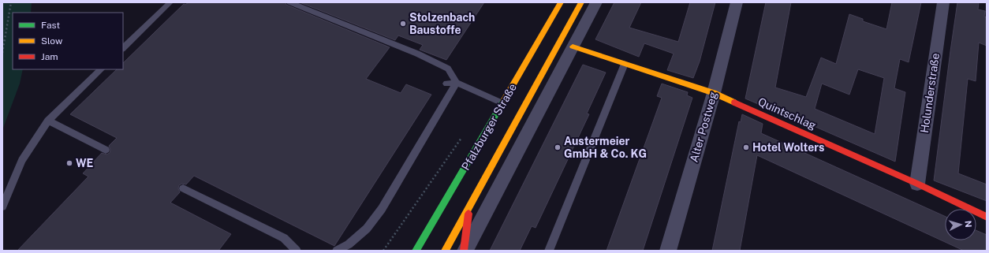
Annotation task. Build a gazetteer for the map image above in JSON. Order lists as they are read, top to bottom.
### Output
{
  "streets": {
    "main road": ["Quintschlag", "Pfalzburger Straße"],
    "street": ["Holunderstraße", "Alter Postweg"]
  },
  "crossings": [
    ["Holunderstraße", "Quintschlag"],
    ["Quintschlag", "Pfalzburger Straße"],
    ["Quintschlag", "Alter Postweg"]
  ],
  "places": [
    "Stolzenbach Baustoffe",
    "Austermeier GmbH & Co. KG",
    "Hotel Wolters",
    "WE"
  ],
  "legend": ["Fast", "Slow", "Jam"],
  "north": "right"
}
